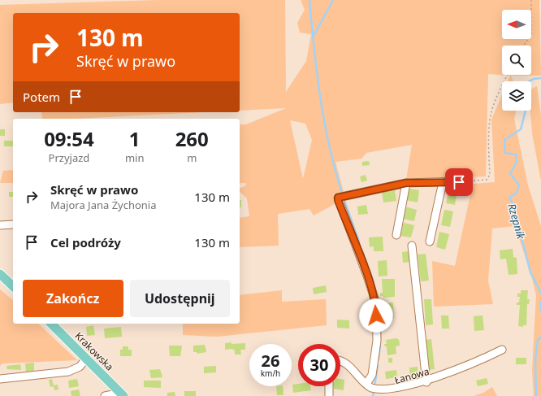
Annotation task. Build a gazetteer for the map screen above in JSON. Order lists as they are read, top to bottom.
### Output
{
  "streets": {
    "main road": ["Krakowska"],
    "street": ["Łanowa"]
  },
  "water": ["Rzepnik"],
  "north": "left",
  "page": {
    "turn": ["130 m", "Skręć w prawo"],
    "then": "Potem",
    "eta": [
      "09:54",
      "Przyjazd",
      "1",
      "min",
      "260",
      "m"
    ],
    "list": [
      {
        "name": "Skręć w prawo",
        "note": "Majora Jana Żychonia",
        "value": "130 m"
      },
      {
        "name": "Cel podróży",
        "value": "130 m"
      }
    ],
    "buttons": ["Zakończ", "Udostępnij"],
    "speed": "26 km/h",
    "limit": "30"
  }
}
